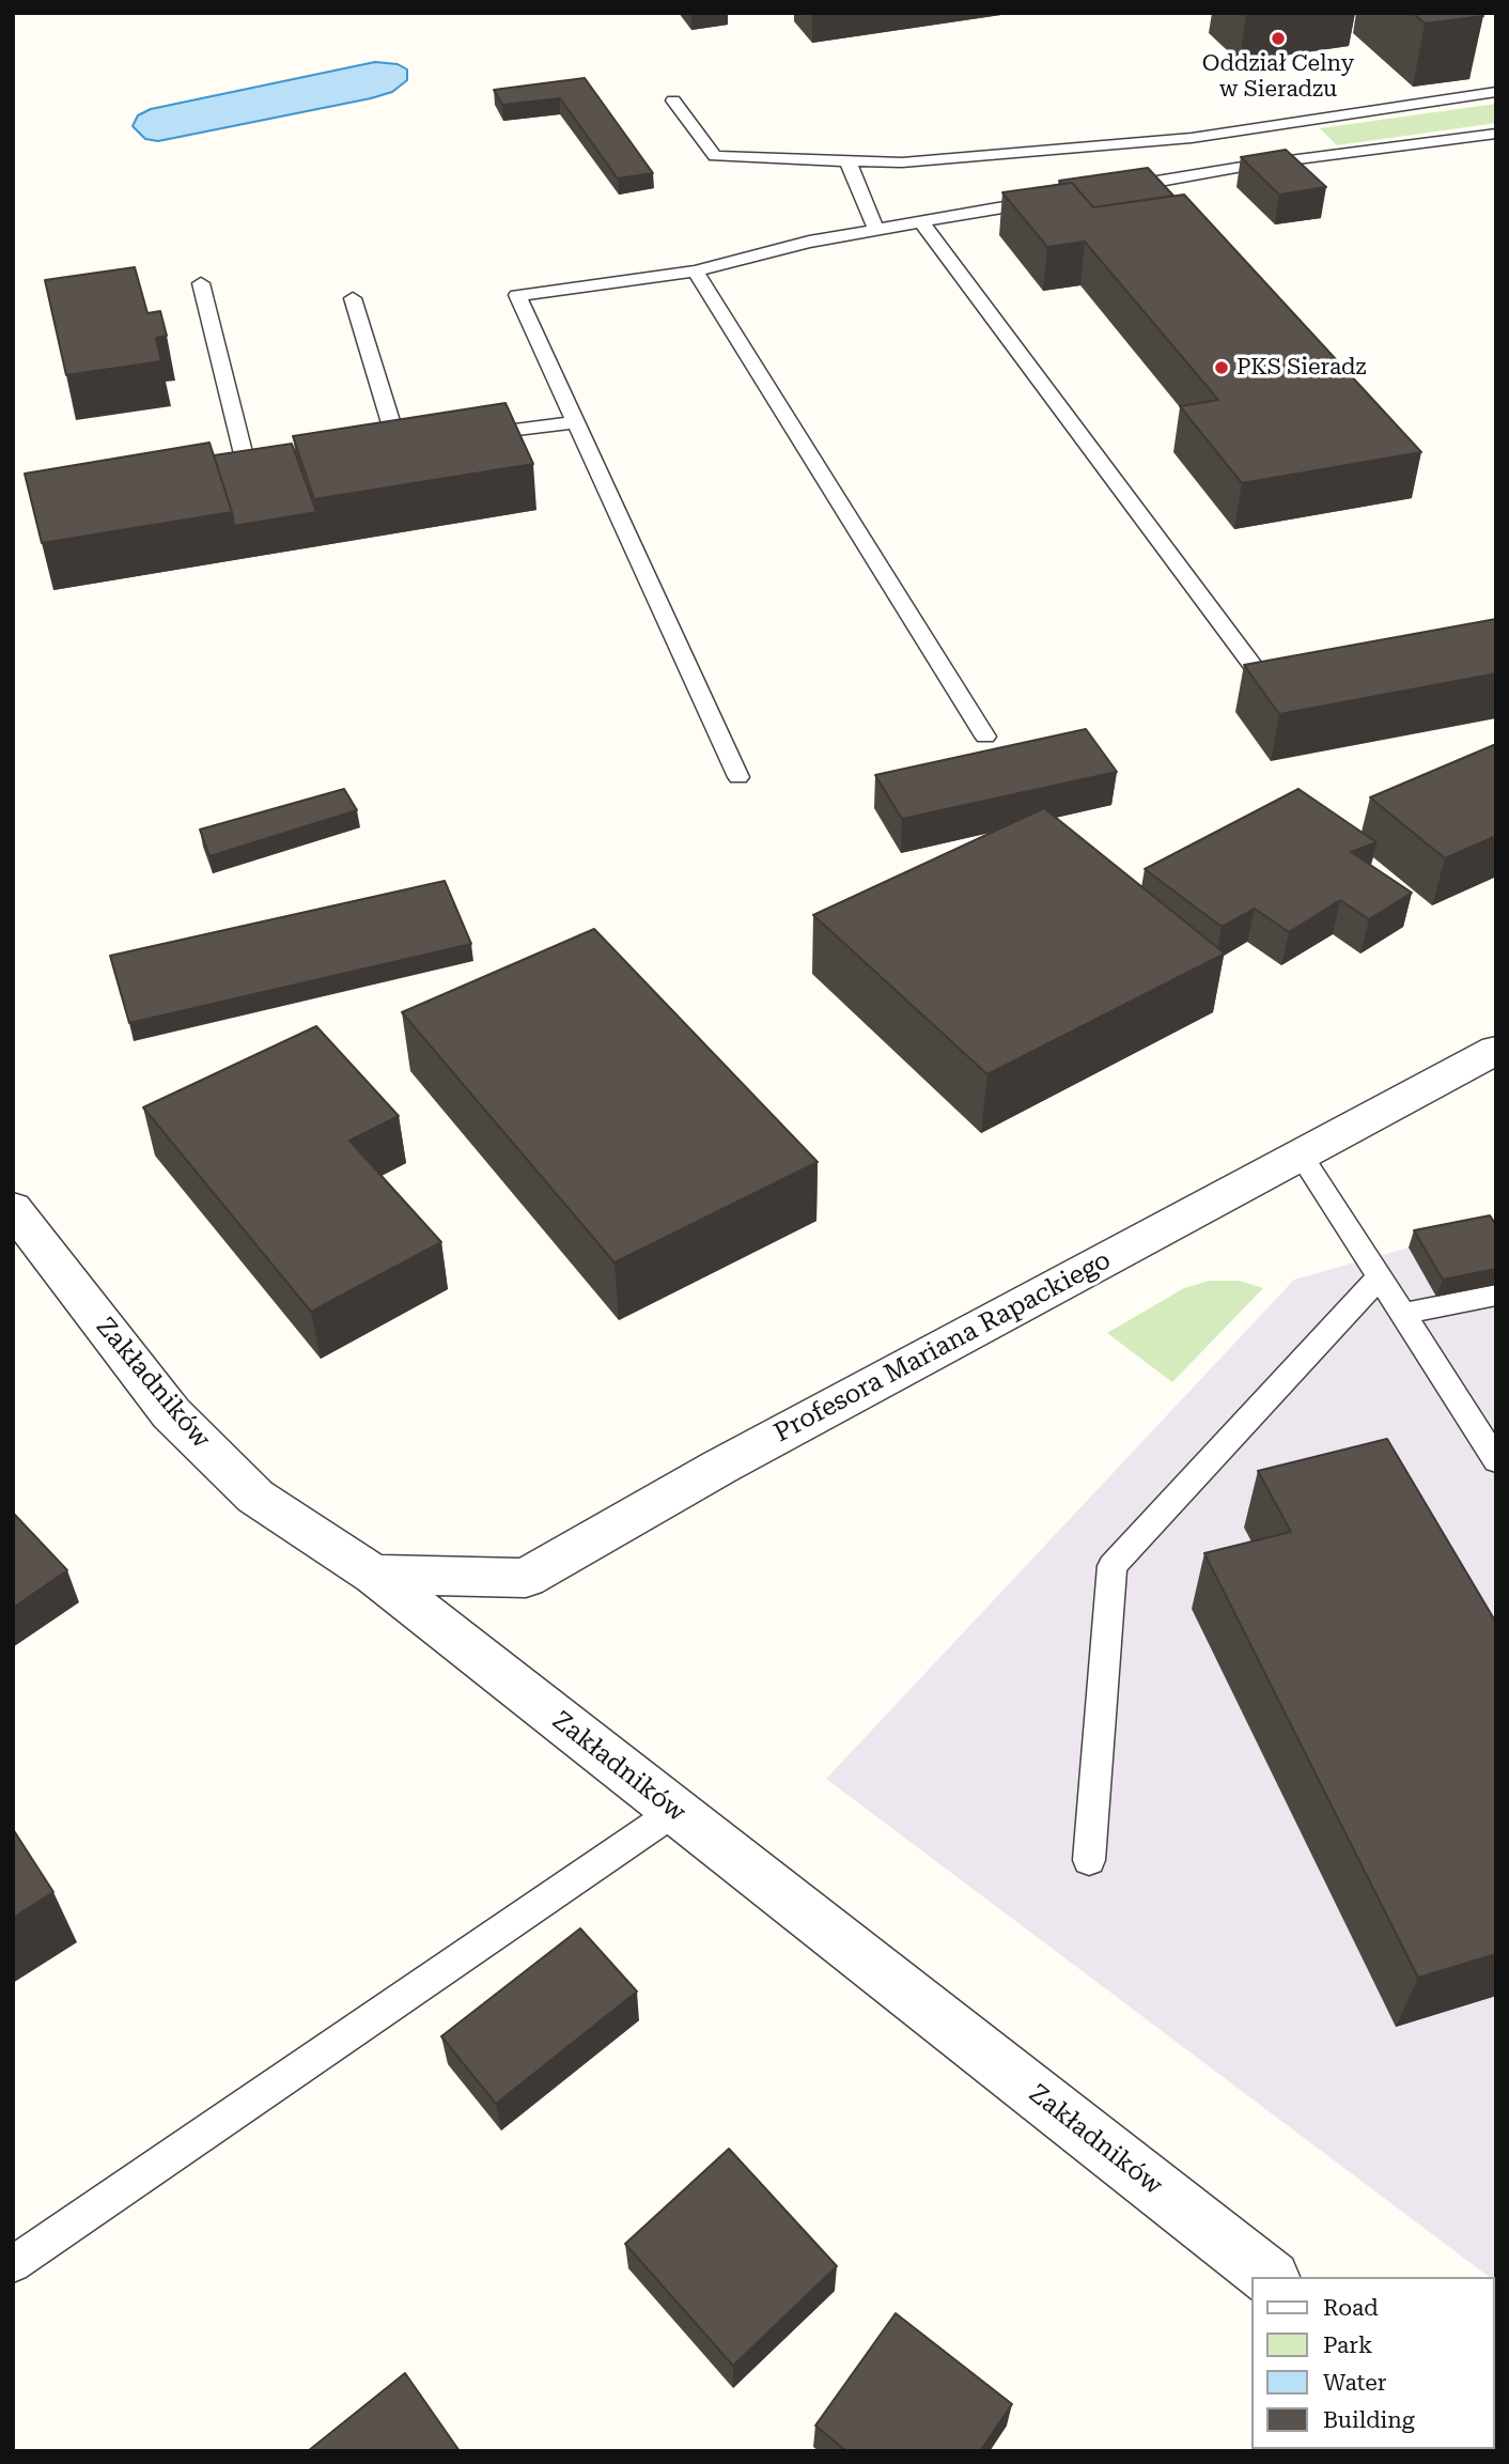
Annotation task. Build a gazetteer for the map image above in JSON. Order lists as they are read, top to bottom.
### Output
{
  "streets": {
    "street": ["Profesora Mariana Rapackiego", "Zakładników"]
  },
  "crossings": [
    ["Profesora Mariana Rapackiego", "Zakładników"]
  ],
  "places": ["Oddział Celny w Sieradzu", "PKS Sieradz"],
  "legend": [
    "Road",
    "Park",
    "Water",
    "Building"
  ]
}
